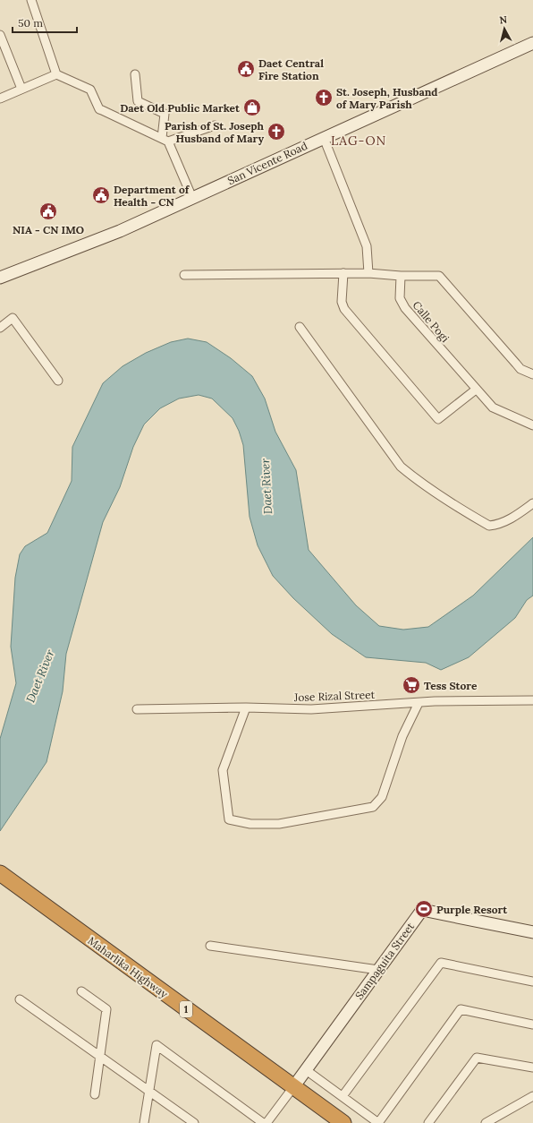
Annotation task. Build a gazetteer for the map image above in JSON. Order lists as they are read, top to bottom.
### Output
{
  "streets": {
    "highway": ["Maharlika Highway", "1"],
    "main road": ["San Vicente Road", "Sampaguita Street"],
    "street": ["Calle Pogi", "Jose Rizal Street"]
  },
  "crossings": [
    ["Sampaguita Street", "Maharlika Highway"]
  ],
  "districts": ["LAG-ON"],
  "water": ["Daet River"],
  "places": {
    "public building": ["Daet Central Fire Station", "Department of Health - CN", "NIA - CN IMO"],
    "church": ["St. Joseph, Husband of Mary Parish", "Parish of St. Joseph Husband of Mary"],
    "shop": ["Daet Old Public Market"],
    "supermarket": ["Tess Store"],
    "sports": ["Purple Resort"]
  },
  "scale_bar": "50 m",
  "north": "top"
}
